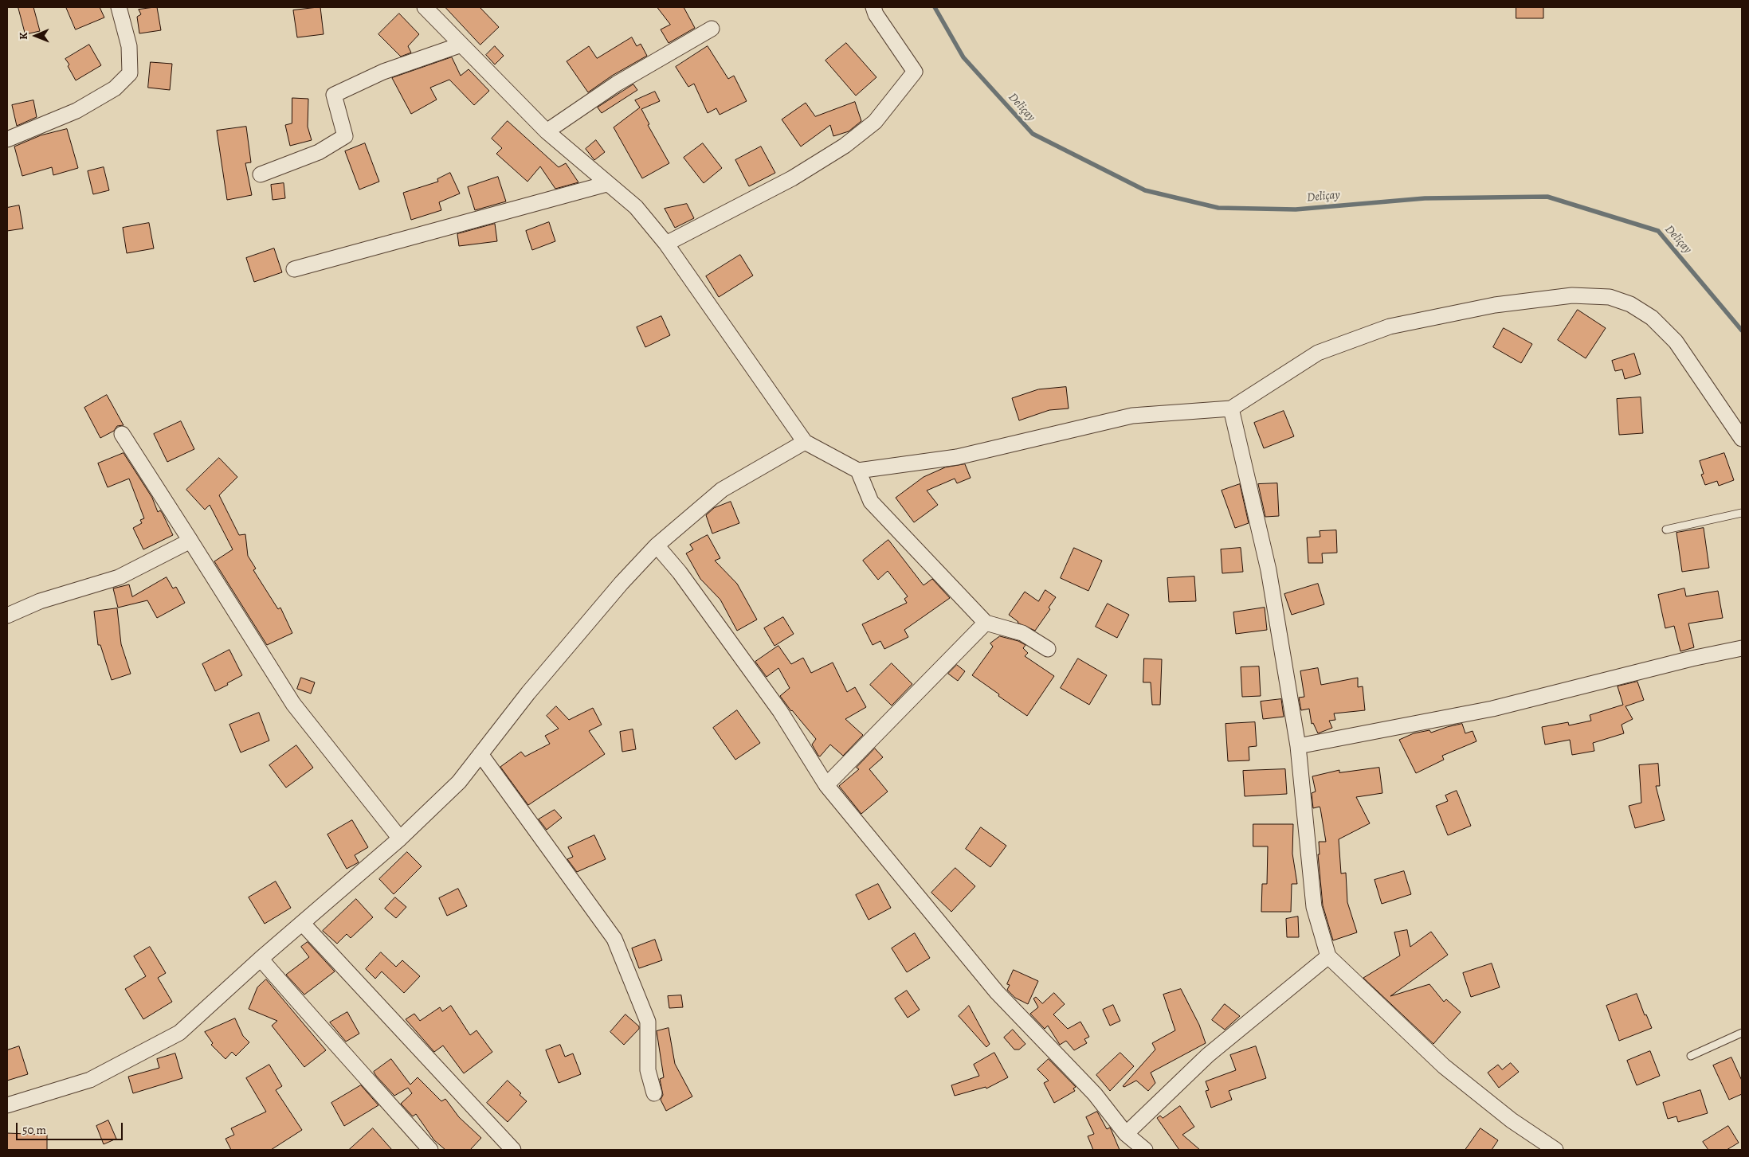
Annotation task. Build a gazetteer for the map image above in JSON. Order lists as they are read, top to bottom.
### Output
{
  "water": ["Deliçay"],
  "scale_bar": "50 m",
  "north": "left"
}
